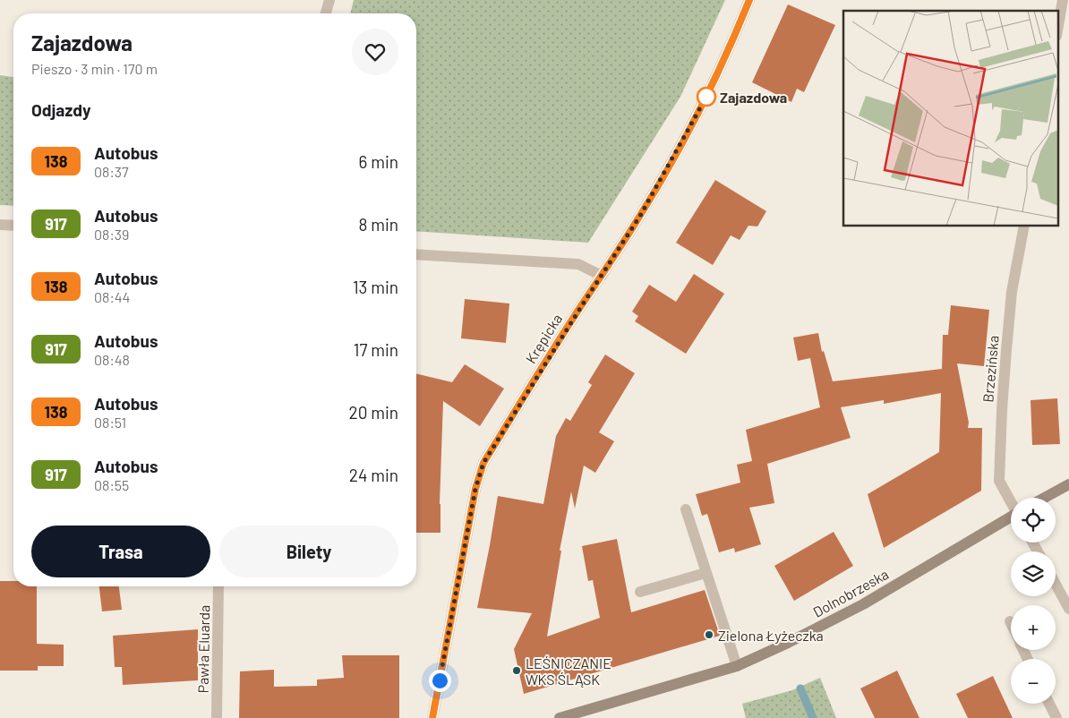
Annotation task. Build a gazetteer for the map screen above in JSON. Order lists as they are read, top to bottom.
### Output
{
  "streets": {
    "street": [
      "Krępicka",
      "Brzezińska",
      "Dolnobrzeska",
      "Pawła Eluarda"
    ]
  },
  "places": ["Zajazdowa", "Zielona Łyżeczka", "LEŚNICZANIE WKS ŚLĄSK"],
  "lines": ["bus line 138"],
  "page": {
    "heading": [
      ["Zajazdowa", "Pieszo · 3 min · 170 m"],
      "Odjazdy"
    ],
    "list": [
      {
        "mark": "138",
        "name": "Autobus",
        "note": "08:37",
        "value": "6 min"
      },
      {
        "mark": "917",
        "name": "Autobus",
        "note": "08:39",
        "value": "8 min"
      },
      {
        "mark": "138",
        "name": "Autobus",
        "note": "08:44",
        "value": "13 min"
      },
      {
        "mark": "917",
        "name": "Autobus",
        "note": "08:48",
        "value": "17 min"
      },
      {
        "mark": "138",
        "name": "Autobus",
        "note": "08:51",
        "value": "20 min"
      },
      {
        "mark": "917",
        "name": "Autobus",
        "note": "08:55",
        "value": "24 min"
      }
    ],
    "map_buttons": ["+", "−"],
    "buttons": ["Trasa", "Bilety"]
  }
}
